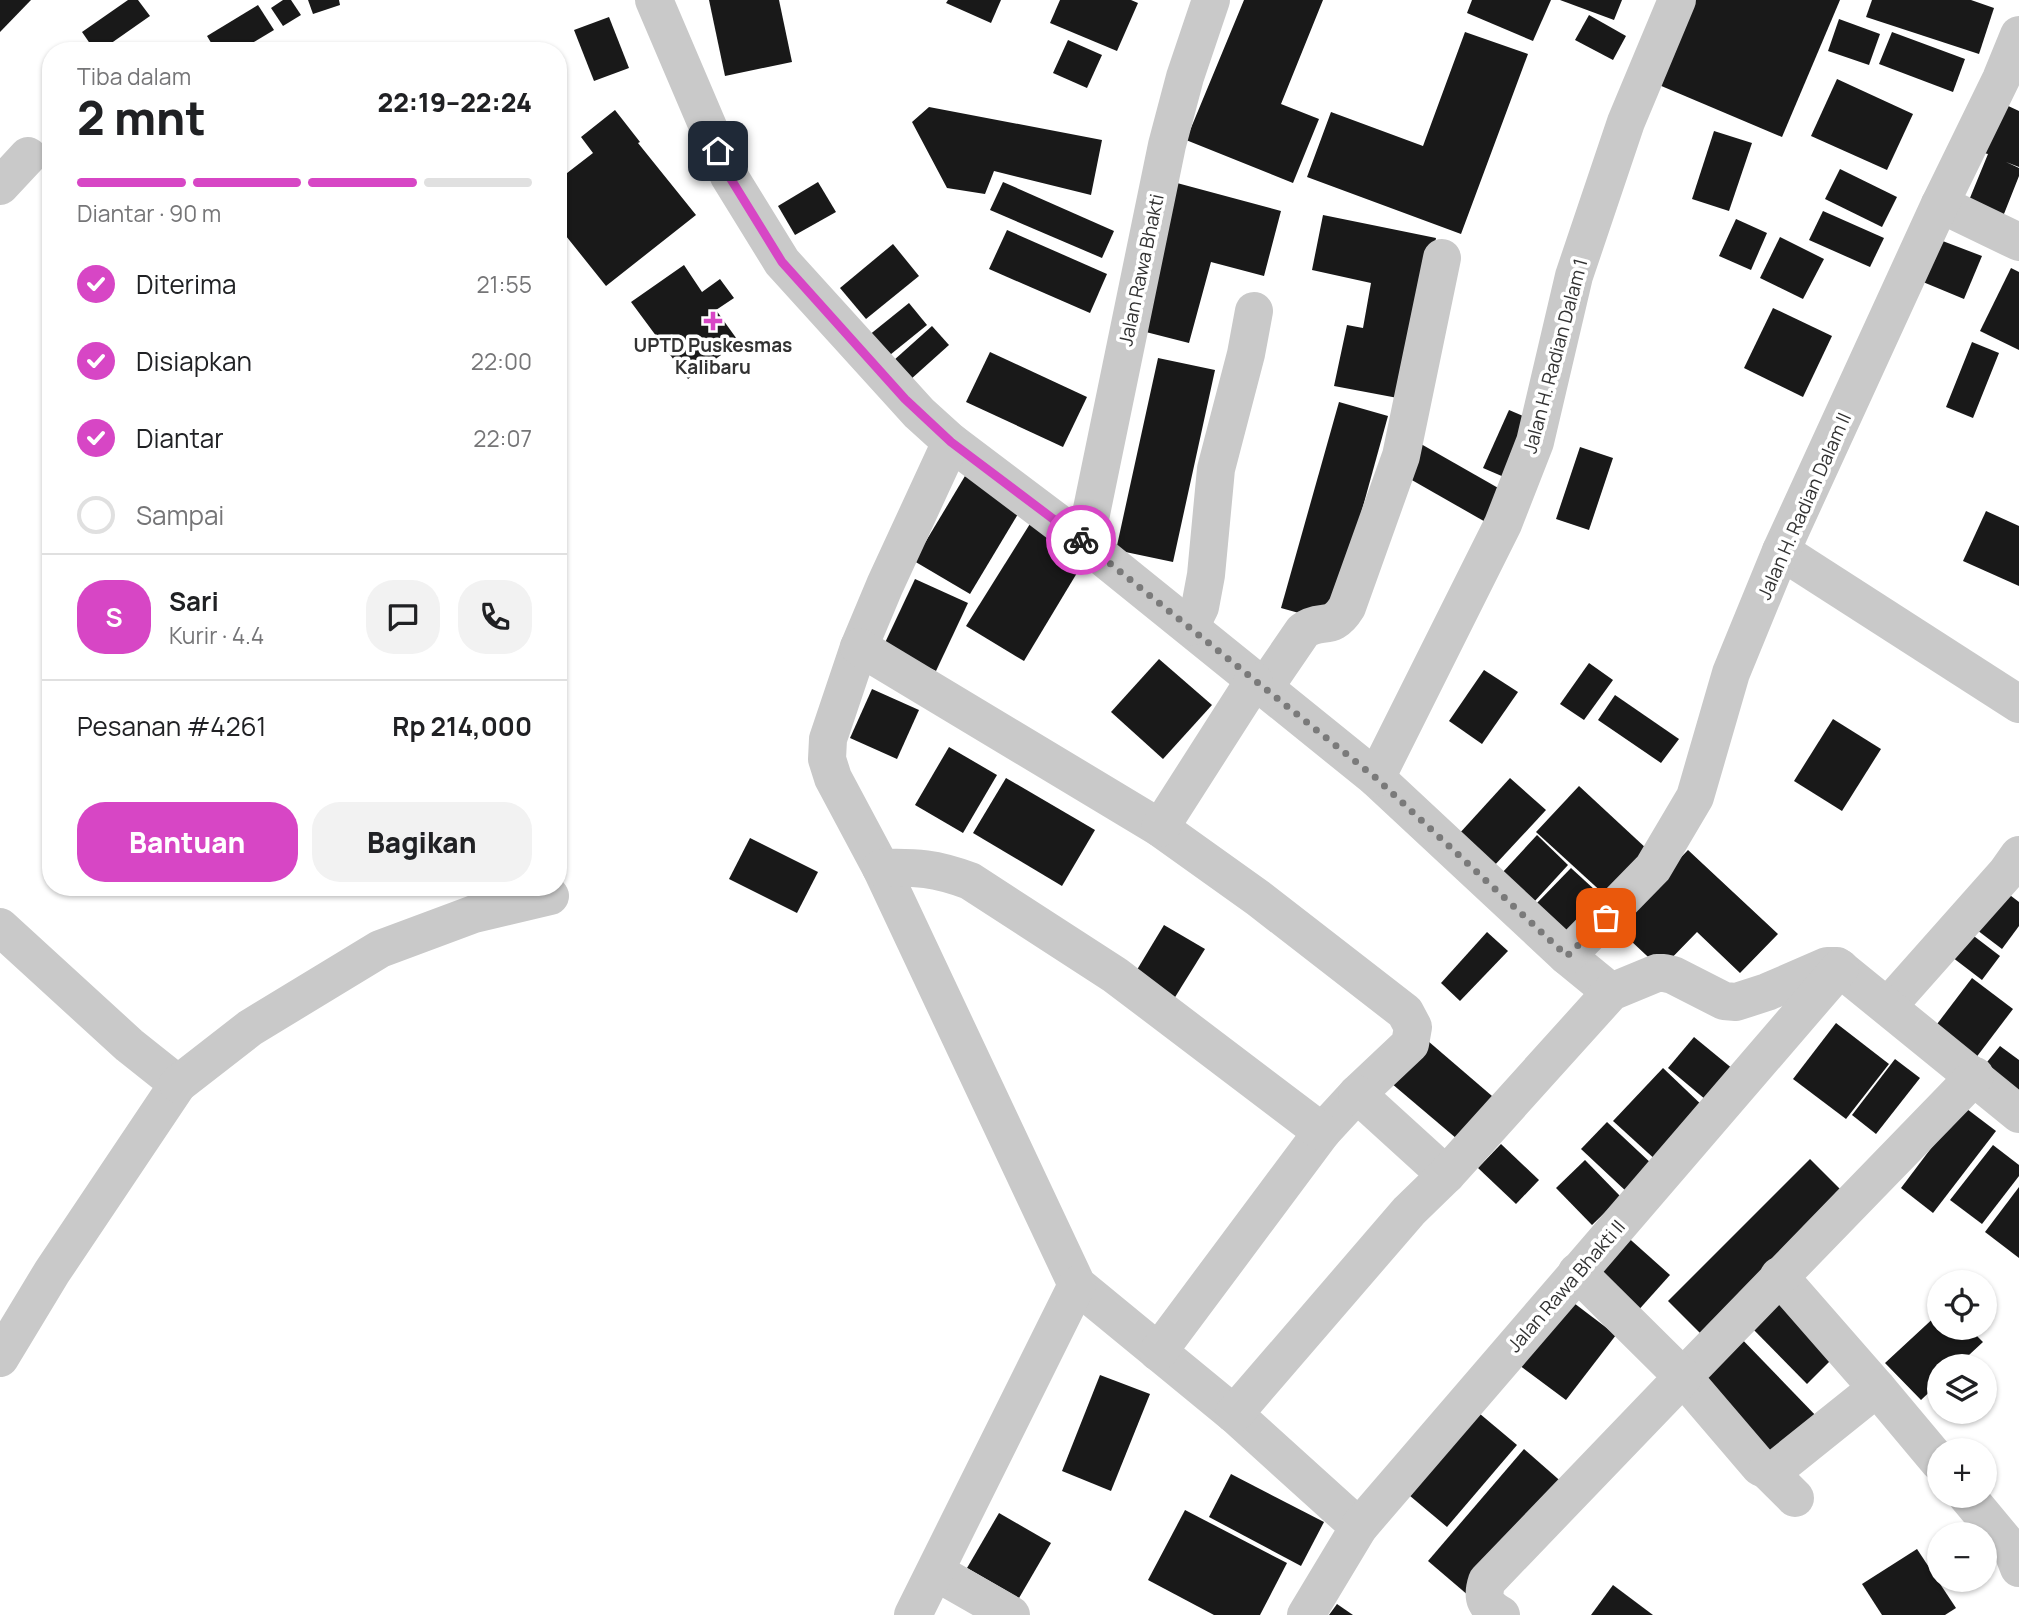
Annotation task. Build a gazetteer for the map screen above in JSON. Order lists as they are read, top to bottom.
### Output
{
  "streets": {
    "street": [
      "Jalan Rawa Bhakti",
      "Jalan H. Radian Dalam 1",
      "Jalan H. Radian Dalam II",
      "Jalan Rawa Bhakti II"
    ]
  },
  "places": {
    "health": ["UPTD Puskesmas Kalibaru"]
  },
  "page": {
    "heading": ["2 mnt", "Tiba dalam", "22:19–22:24"],
    "panel": [
      "Sari",
      "Kurir · 4.4",
      "Pesanan #4261",
      "Rp 214,000"
    ],
    "bar": "Diantar · 90 m",
    "list": [
      ["Diterima", "21:55"],
      ["Disiapkan", "22:00"],
      ["Diantar", "22:07"],
      "Sampai"
    ],
    "round": "S",
    "buttons": ["Bantuan", "Bagikan"],
    "map_buttons": ["+", "−"]
  }
}
